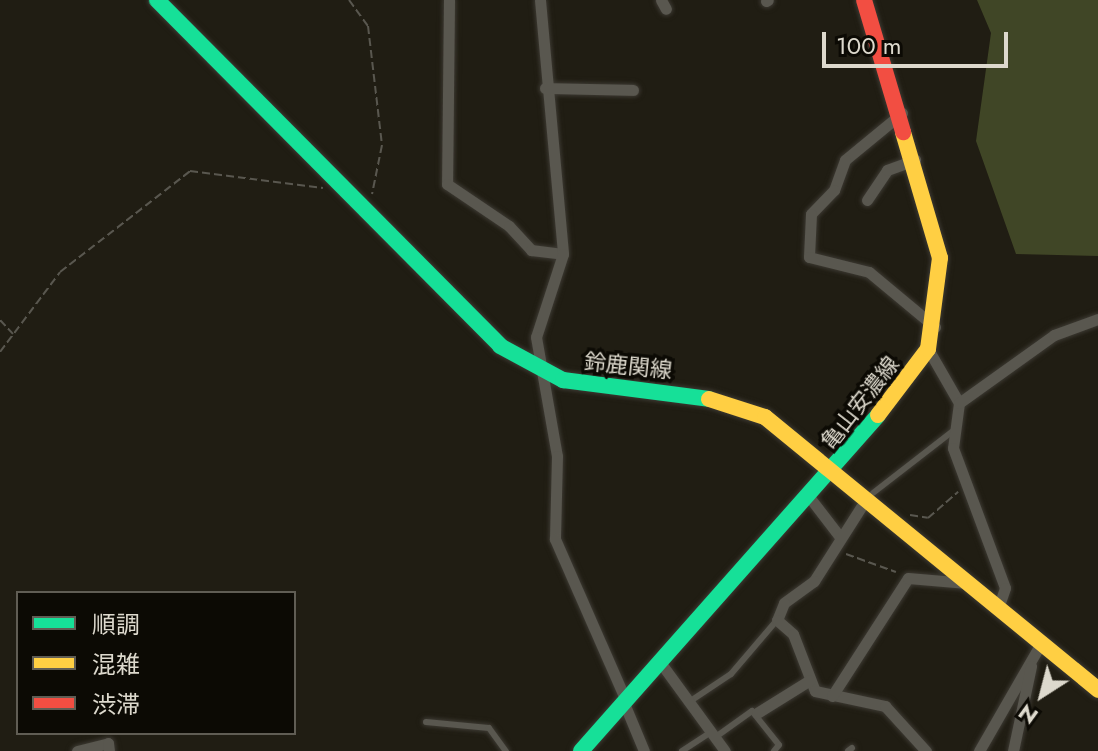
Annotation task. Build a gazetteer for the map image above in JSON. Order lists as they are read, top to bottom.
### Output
{
  "streets": {
    "main road": ["鈴鹿関線", "亀山安濃線"]
  },
  "crossings": [
    ["鈴鹿関線", "亀山安濃線"]
  ],
  "legend": ["順調", "混雑", "渋滞"],
  "scale_bar": "100 m",
  "north": "bottom left"
}
